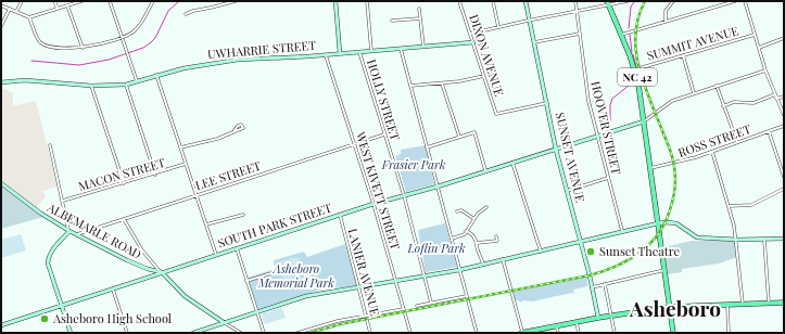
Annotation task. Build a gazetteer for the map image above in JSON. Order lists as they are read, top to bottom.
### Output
{
  "streets": {
    "main road": ["NC 42"],
    "street": [
      "SUMMIT AVENUE",
      "UWHARRIE STREET",
      "DIXON AVENUE",
      "HOLLY STREET",
      "HOOVER STREET",
      "ROSS STREET",
      "SUNSET AVENUE",
      "MACON STREET",
      "LEE STREET",
      "WEST KIVETT STREET",
      "SOUTH PARK STREET",
      "ALBEMARLE ROAD",
      "LANIER AVENUE"
    ]
  },
  "crossings": [
    ["SUMMIT AVENUE", "NC 42"],
    ["UWHARRIE STREET", "DIXON AVENUE"],
    ["UWHARRIE STREET", "HOLLY STREET"],
    ["UWHARRIE STREET", "WEST KIVETT STREET"],
    ["DIXON AVENUE", "SUNSET AVENUE"],
    ["NC 42", "ROSS STREET"],
    ["NC 42", "SOUTH PARK STREET"],
    ["HOLLY STREET", "LEE STREET"],
    ["HOLLY STREET", "SOUTH PARK STREET"],
    ["HOOVER STREET", "SOUTH PARK STREET"],
    ["SUNSET AVENUE", "SOUTH PARK STREET"],
    ["LEE STREET", "WEST KIVETT STREET"],
    ["LEE STREET", "ALBEMARLE ROAD"],
    ["WEST KIVETT STREET", "SOUTH PARK STREET"],
    ["SOUTH PARK STREET", "ALBEMARLE ROAD"],
    ["SOUTH PARK STREET", "LANIER AVENUE"]
  ],
  "districts": ["Asheboro"],
  "parks": ["Frasier Park", "Loflin Park", "Asheboro Memorial Park"],
  "places": ["Sunset Theatre", "Asheboro High School"]
}
